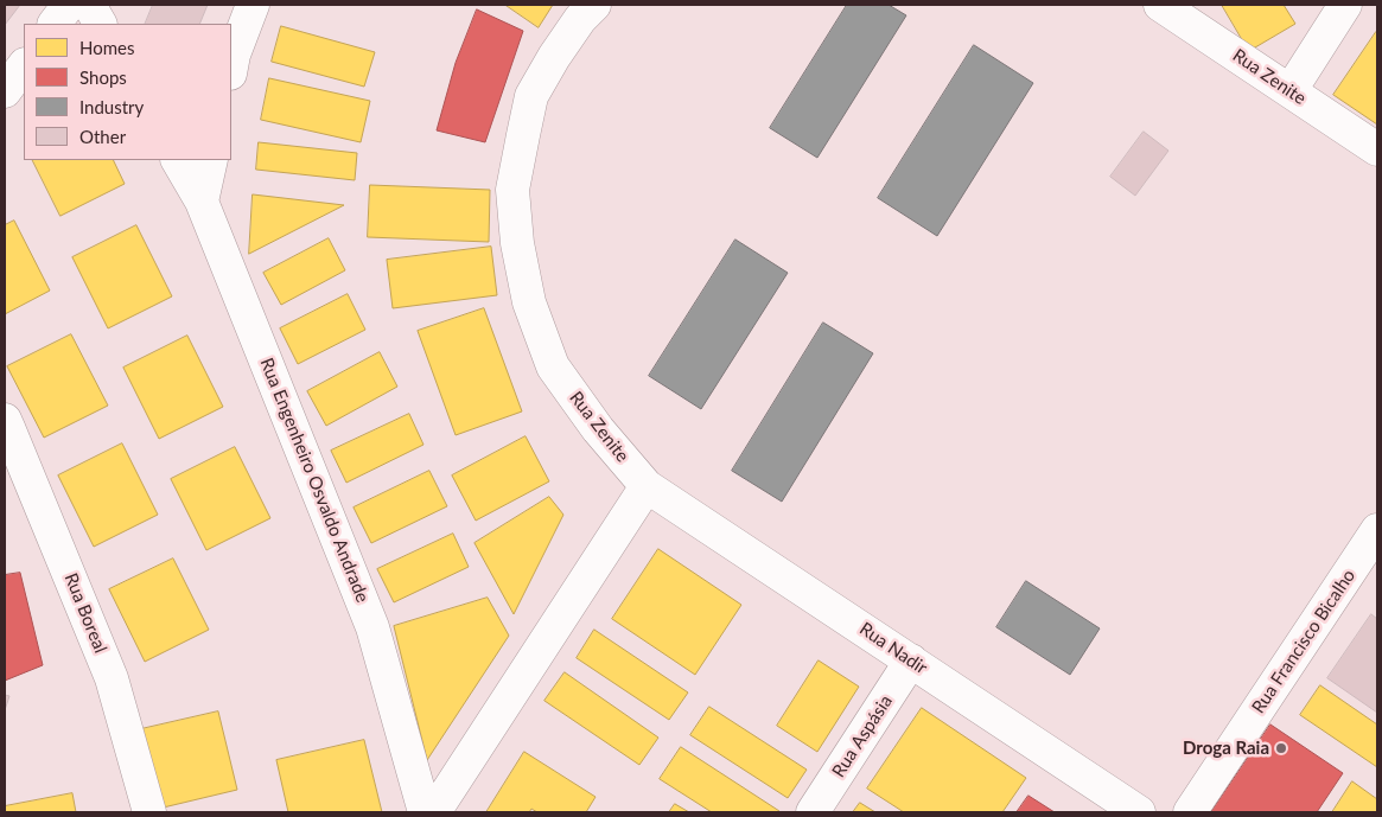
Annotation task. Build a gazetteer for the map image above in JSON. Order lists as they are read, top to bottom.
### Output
{
  "streets": {
    "street": [
      "Rua Zenite",
      "Rua Engenheiro Osvaldo Andrade",
      "Rua Boreal",
      "Rua Francisco Bicalho",
      "Rua Nadir",
      "Rua Aspásia"
    ]
  },
  "crossings": [
    ["Rua Zenite", "Rua Nadir"],
    ["Rua Nadir", "Rua Aspásia"]
  ],
  "places": ["Droga Raia"],
  "legend": [
    "Homes",
    "Shops",
    "Industry",
    "Other"
  ]
}
